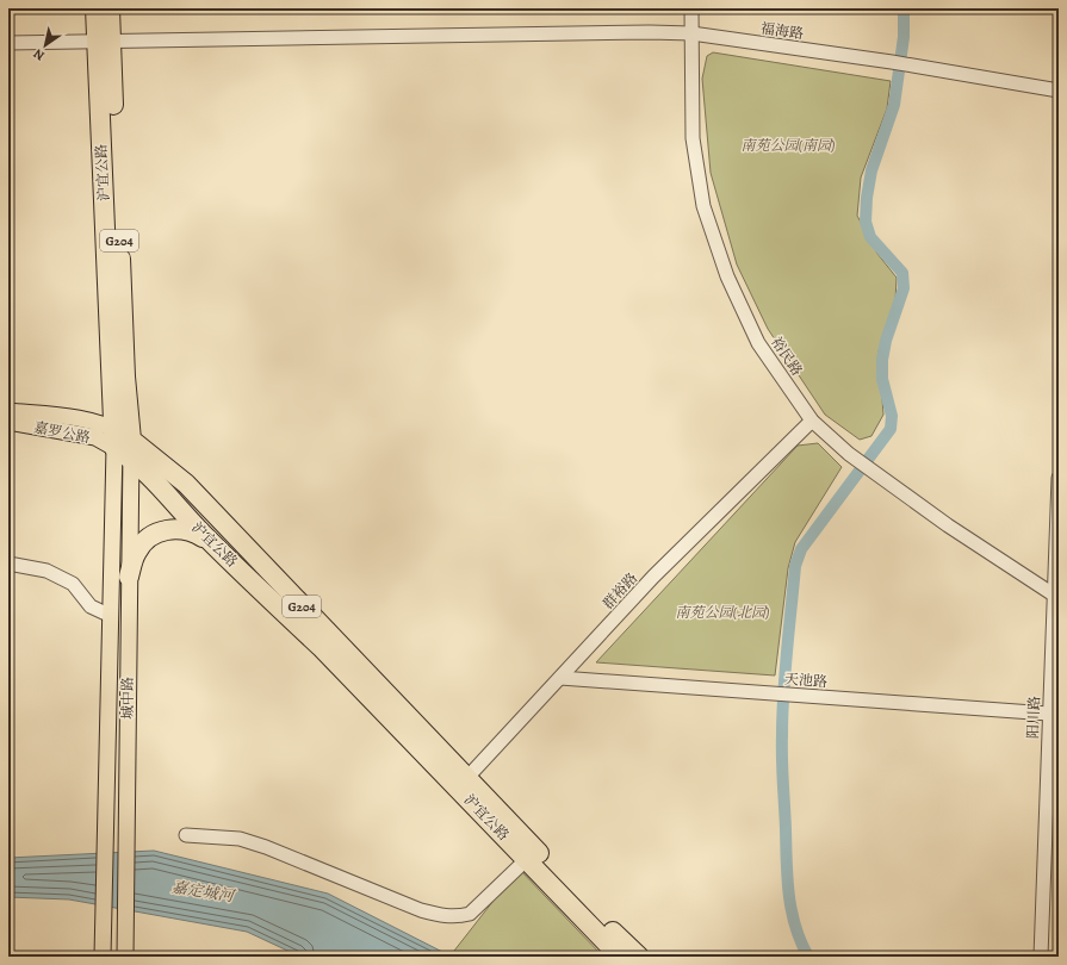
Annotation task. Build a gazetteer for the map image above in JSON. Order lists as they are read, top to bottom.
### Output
{
  "streets": {
    "highway": ["沪宜公路", "G204"],
    "main road": ["嘉罗公路", "城中路"],
    "street": [
      "福海路",
      "裕民路",
      "群裕路",
      "天池路",
      "阳川路"
    ]
  },
  "crossings": [
    ["福海路", "沪宜公路"],
    ["福海路", "裕民路"],
    ["沪宜公路", "嘉罗公路"],
    ["沪宜公路", "群裕路"],
    ["沪宜公路", "城中路"],
    ["裕民路", "群裕路"],
    ["裕民路", "阳川路"],
    ["嘉罗公路", "城中路"],
    ["群裕路", "天池路"],
    ["天池路", "阳川路"]
  ],
  "water": ["嘉定城河"],
  "parks": ["南苑公园(南园)", "南苑公园(北园)"],
  "north": "bottom left"
}
